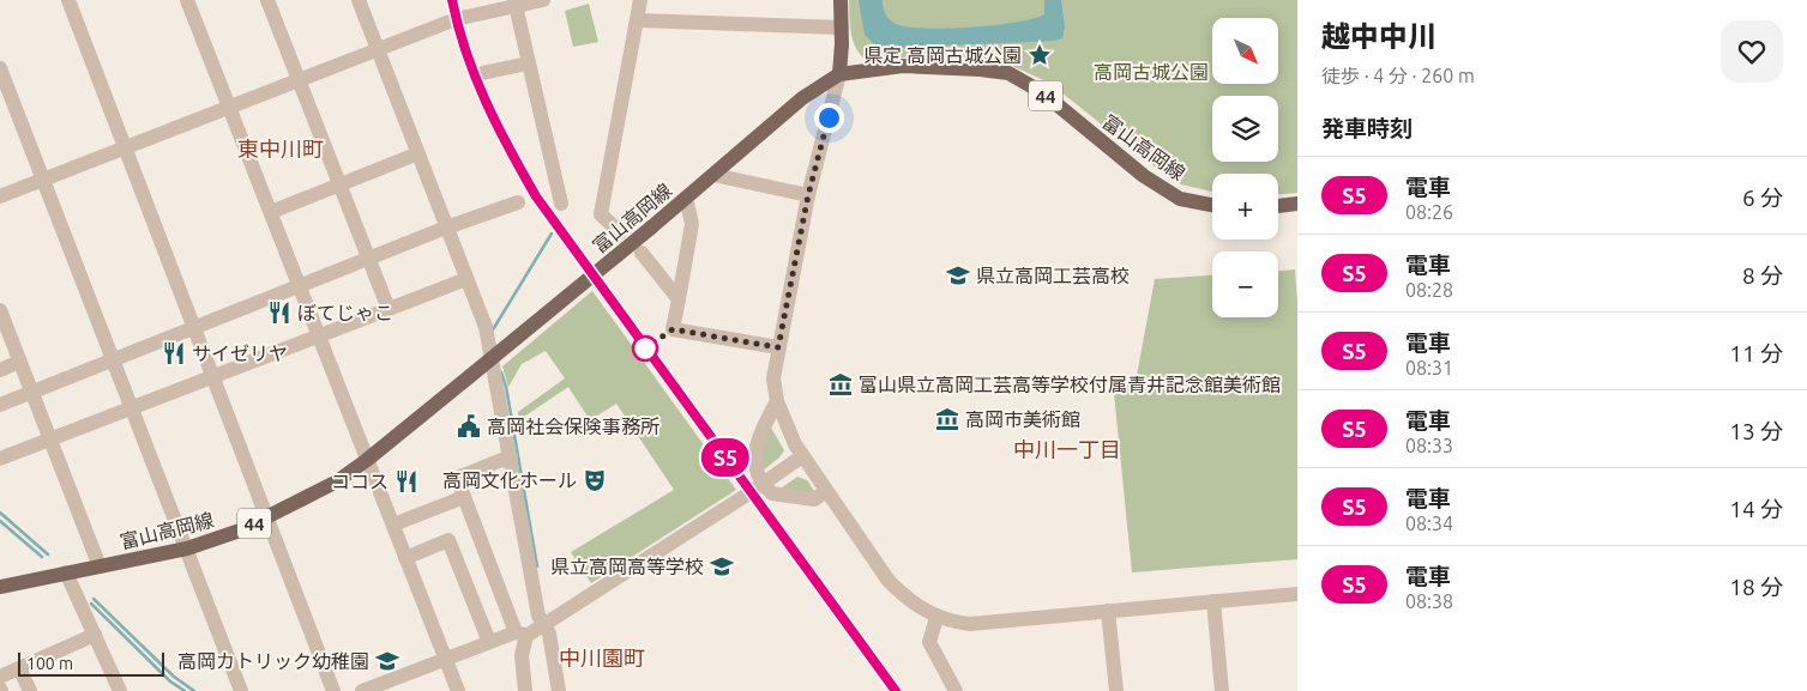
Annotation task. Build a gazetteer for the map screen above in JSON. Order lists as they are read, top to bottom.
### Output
{
  "streets": {
    "main road": ["44", "富山高岡線"]
  },
  "districts": ["東中川町", "中川一丁目", "中川園町"],
  "parks": ["高岡古城公園"],
  "places": {
    "place": ["県定 高岡古城公園"],
    "school or university": ["県立高岡工芸高校", "県立高岡高等学校", "高岡カトリック幼稚園"],
    "restaurant": ["ぼてじゃこ", "サイゼリヤ", "ココス"],
    "museum": ["富山県立高岡工芸高等学校付属青井記念館美術館", "高岡市美術館"],
    "public building": ["高岡社会保険事務所"],
    "theatre": ["高岡文化ホール"]
  },
  "scale_bar": "100 m",
  "north": "bottom right",
  "page": {
    "on_map": "S5",
    "heading": [
      ["越中中川", "徒歩 · 4 分 · 260 m"],
      "発車時刻"
    ],
    "map_buttons": ["+", "−"],
    "list": [
      {
        "mark": "S5",
        "name": "電車",
        "note": "08:26",
        "value": "6 分"
      },
      {
        "mark": "S5",
        "name": "電車",
        "note": "08:28",
        "value": "8 分"
      },
      {
        "mark": "S5",
        "name": "電車",
        "note": "08:31",
        "value": "11 分"
      },
      {
        "mark": "S5",
        "name": "電車",
        "note": "08:33",
        "value": "13 分"
      },
      {
        "mark": "S5",
        "name": "電車",
        "note": "08:34",
        "value": "14 分"
      },
      {
        "mark": "S5",
        "name": "電車",
        "note": "08:38",
        "value": "18 分"
      }
    ],
    "scale": "100 m"
  }
}
